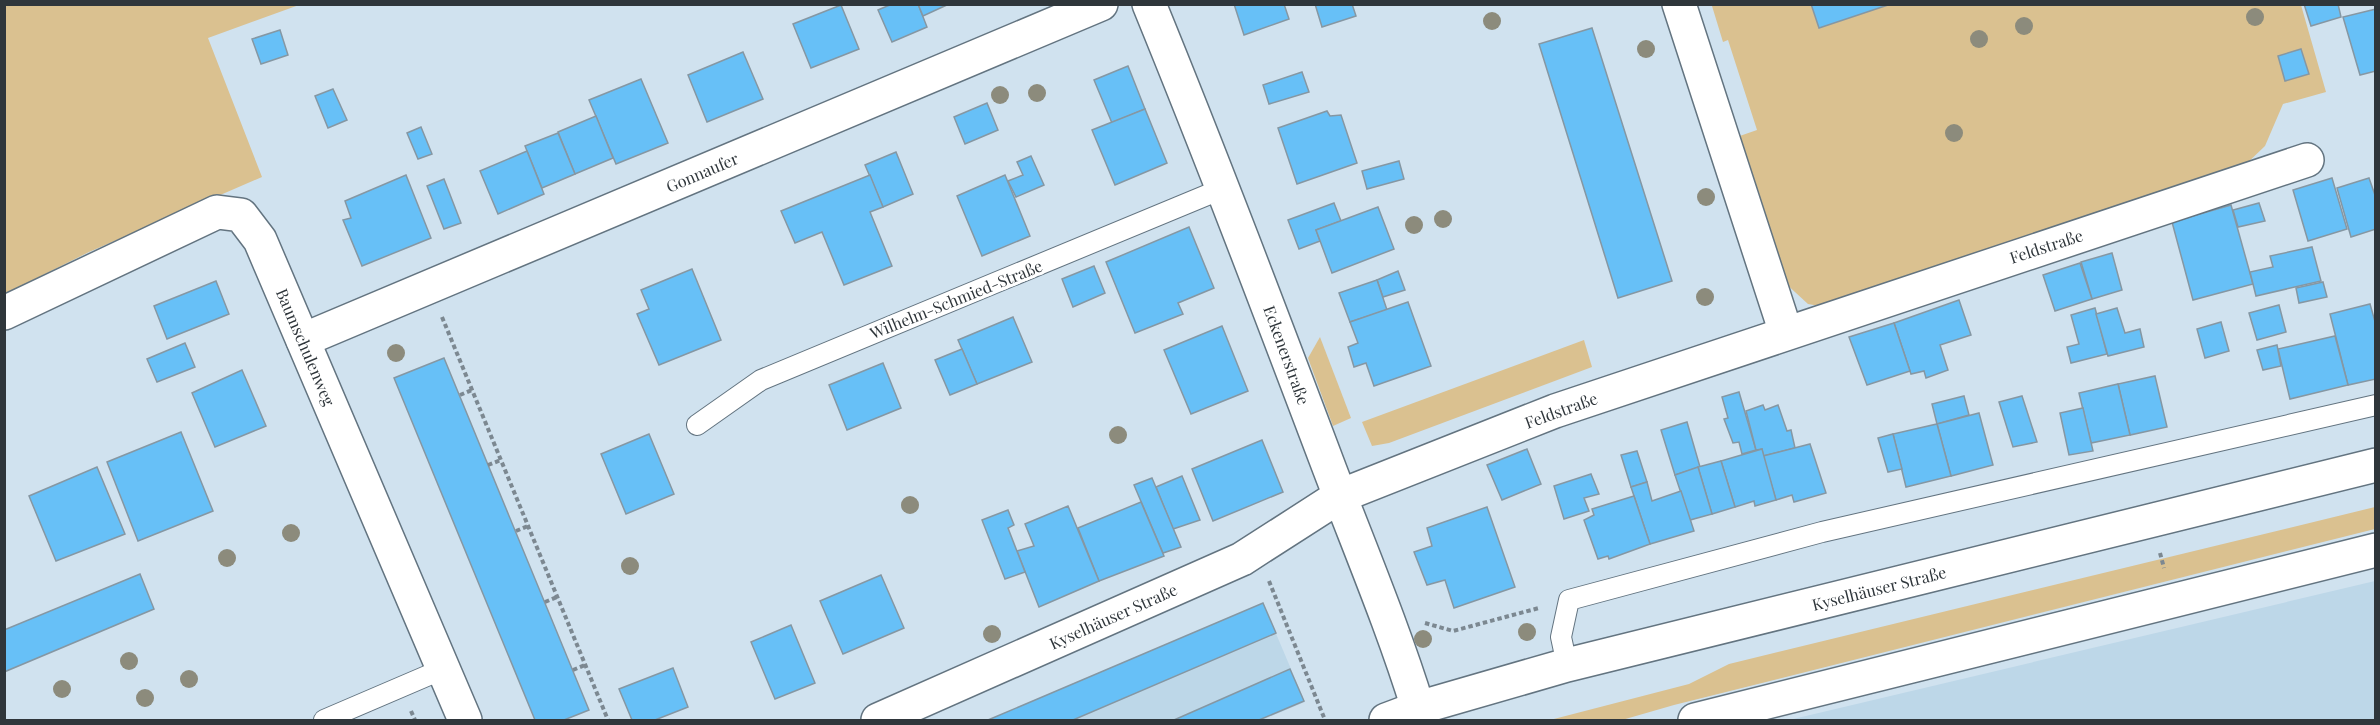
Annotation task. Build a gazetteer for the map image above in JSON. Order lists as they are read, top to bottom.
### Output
{
  "streets": {
    "street": [
      "Gonnaufer",
      "Feldstraße",
      "Baumschulenweg",
      "Eckenerstraße",
      "Kyselhäuser Straße"
    ],
    "lane": ["Wilhelm-Schmied-Straße"]
  },
  "crossings": [
    ["Gonnaufer", "Baumschulenweg"],
    ["Feldstraße", "Eckenerstraße"],
    ["Feldstraße", "Kyselhäuser Straße"],
    ["Wilhelm-Schmied-Straße", "Eckenerstraße"],
    ["Eckenerstraße", "Kyselhäuser Straße"]
  ]
}
